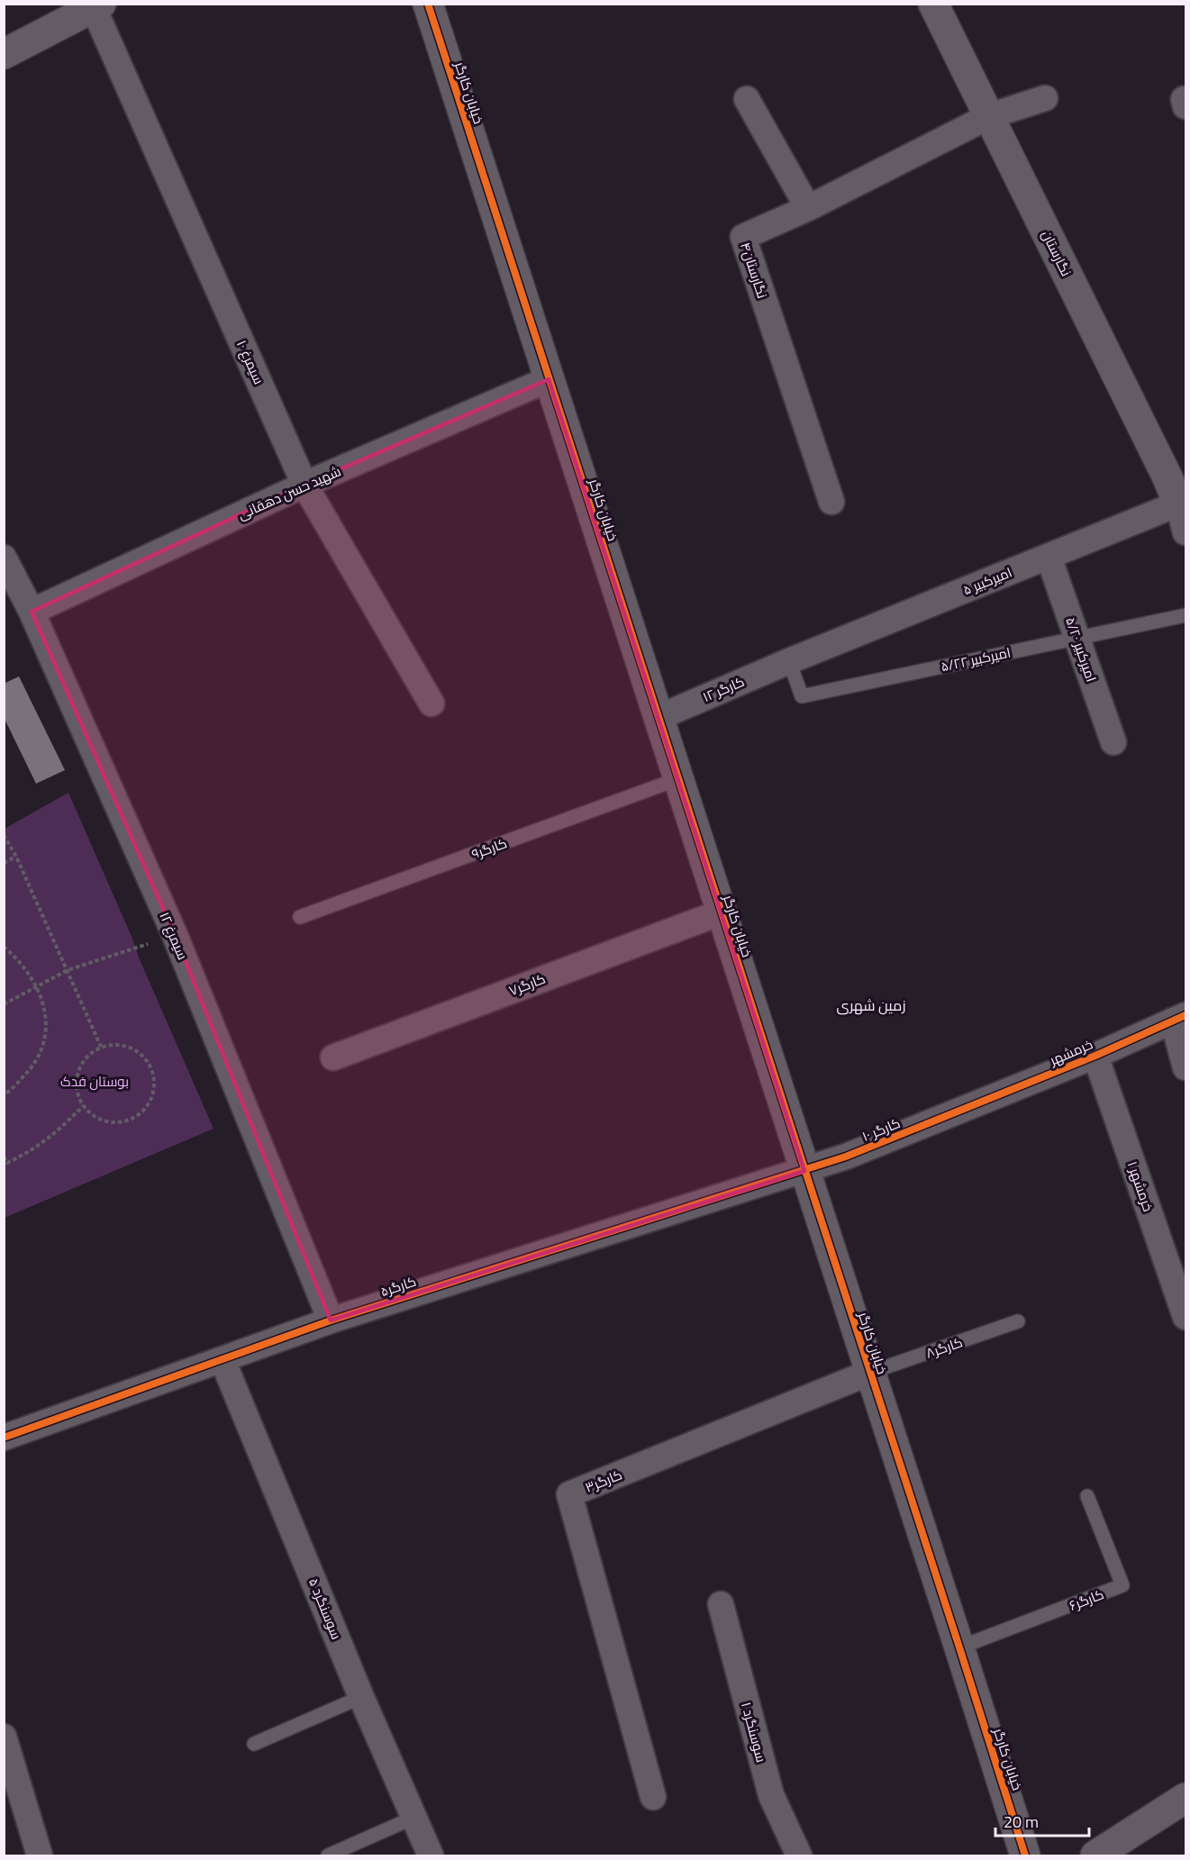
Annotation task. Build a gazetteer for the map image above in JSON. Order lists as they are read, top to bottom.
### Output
{
  "streets": {
    "street": [
      "خیابان کارگر",
      "نگارستان",
      "نگارستان۴",
      "سیمرغ ۱۰",
      "شهید حسن دهقانی",
      "امیرکبیر ۵",
      "امیرکبیر ۵/۲۰",
      "کارگر ۱۲",
      "سیمرغ ۱۲",
      "کارگر۷",
      "خرمشهر",
      "کارگر ۱۰",
      "خرمشهر ۱",
      "کارگر۵",
      "کارگر۳",
      "سوسنگرد ۵",
      "سوسنگرد ۱"
    ],
    "lane": [
      "امیرکبیر ۵/۲۲",
      "کارگر۹",
      "کارگر۸",
      "کارگر۶"
    ]
  },
  "crossings": [
    ["خیابان کارگر", "شهید حسن دهقانی"],
    ["خیابان کارگر", "کارگر ۱۲"],
    ["خیابان کارگر", "کارگر۹"],
    ["خیابان کارگر", "کارگر۷"],
    ["خیابان کارگر", "کارگر ۱۰"],
    ["خیابان کارگر", "کارگر۵"],
    ["خیابان کارگر", "کارگر۸"],
    ["خیابان کارگر", "کارگر۳"],
    ["خیابان کارگر", "کارگر۶"],
    ["نگارستان", "نگارستان۴"],
    ["نگارستان", "امیرکبیر ۵"],
    ["سیمرغ ۱۰", "شهید حسن دهقانی"],
    ["شهید حسن دهقانی", "سیمرغ ۱۲"],
    ["امیرکبیر ۵", "امیرکبیر ۵/۲۰"],
    ["امیرکبیر ۵", "امیرکبیر ۵/۲۲"],
    ["امیرکبیر ۵", "کارگر ۱۲"],
    ["امیرکبیر ۵/۲۲", "کارگر ۱۲"],
    ["سیمرغ ۱۲", "کارگر۵"],
    ["خرمشهر", "کارگر ۱۰"],
    ["خرمشهر", "خرمشهر ۱"],
    ["کارگر ۱۰", "کارگر۵"],
    ["کارگر۵", "سوسنگرد ۵"],
    ["کارگر۸", "کارگر۳"]
  ],
  "districts": ["زمین شهری"],
  "parks": ["بوستان فدک"],
  "scale_bar": "20 m"
}
